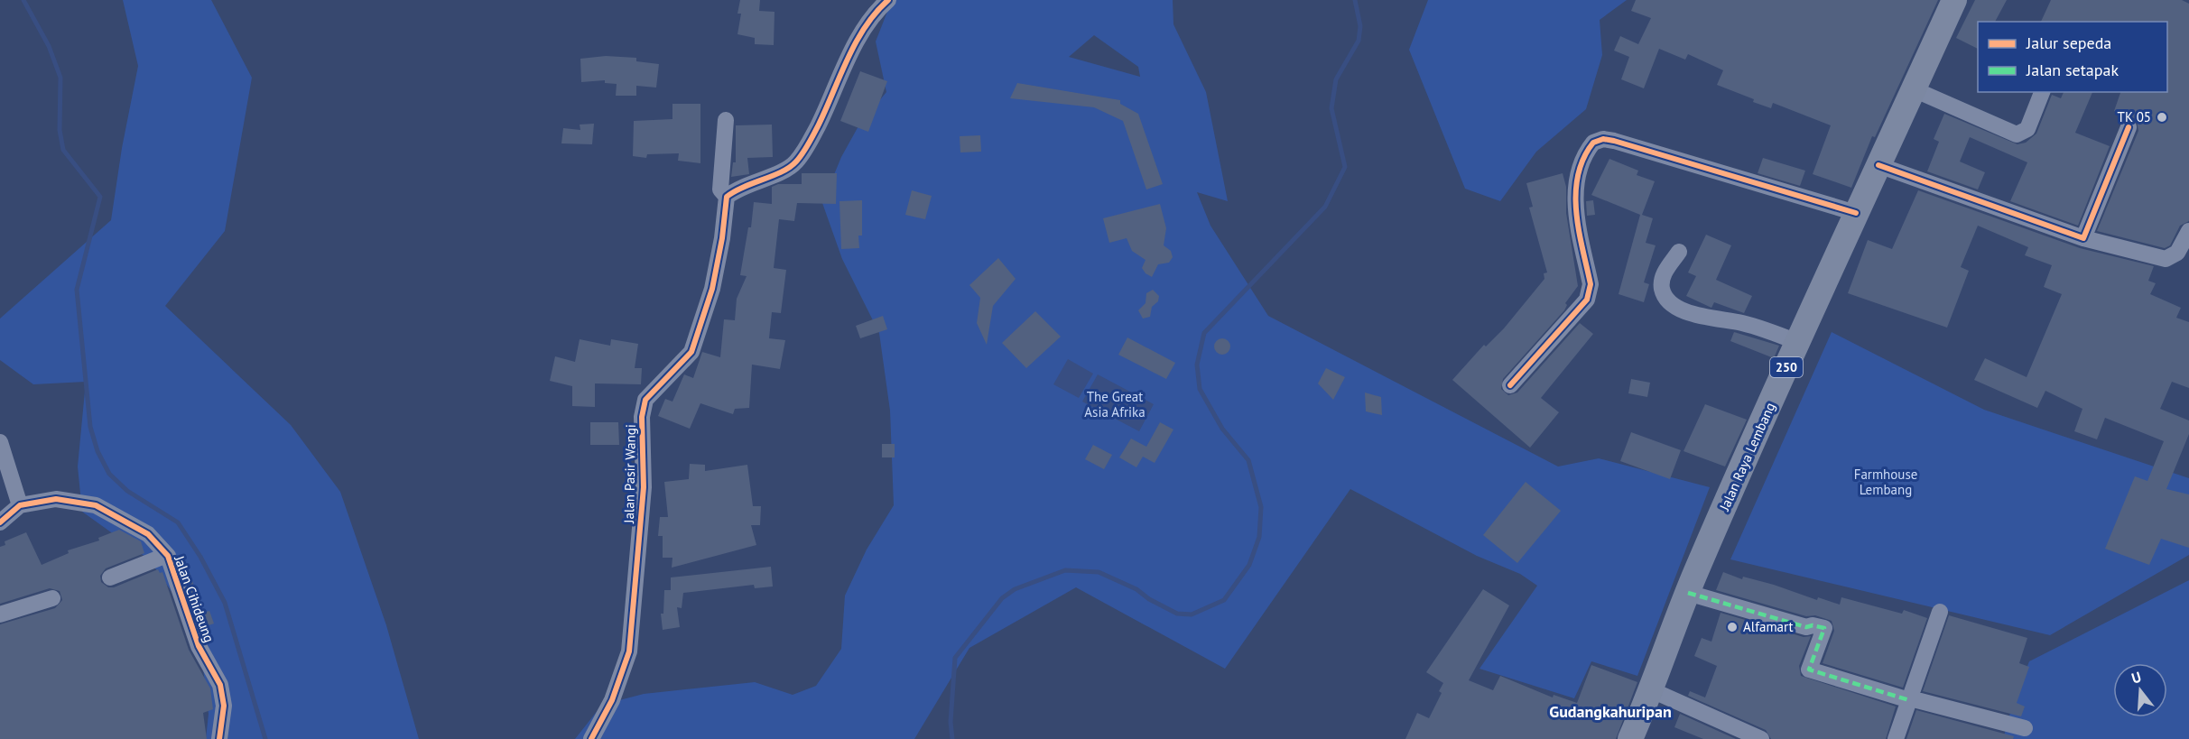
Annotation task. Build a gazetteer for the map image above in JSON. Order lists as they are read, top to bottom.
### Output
{
  "streets": {
    "main road": ["250", "Jalan Raya Lembang"],
    "street": ["Jalan Pasir Wangi", "Jalan Cihideung"]
  },
  "districts": ["Gudangkahuripan"],
  "parks": ["The Great Asia Afrika", "Farmhouse Lembang"],
  "places": ["TK 05", "Alfamart"],
  "legend": ["Jalur sepeda", "Jalan setapak"],
  "north": "top"
}
